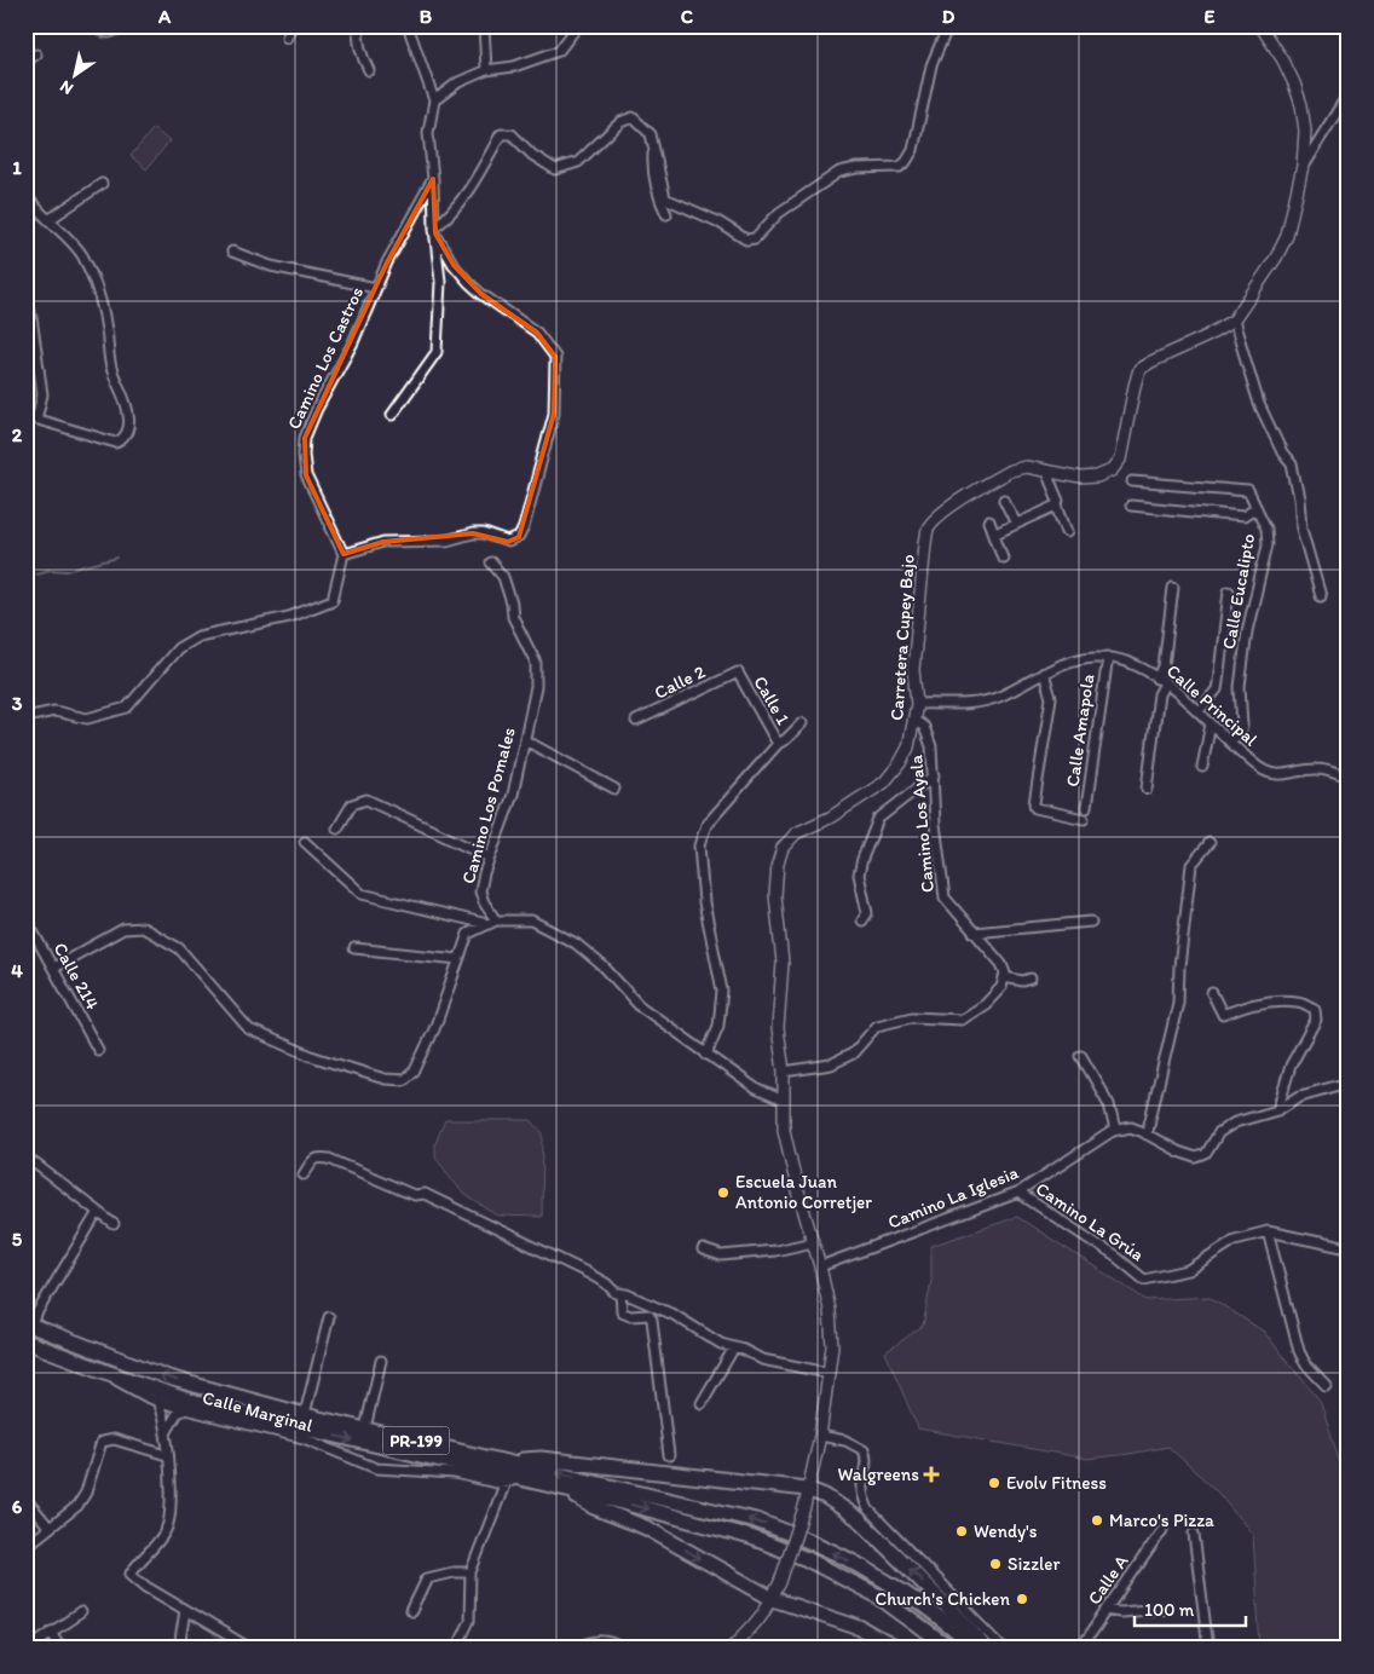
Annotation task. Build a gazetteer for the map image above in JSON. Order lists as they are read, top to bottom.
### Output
{
  "streets": {
    "main road": ["PR-199"],
    "street": [
      "Camino Los Castros",
      "Calle Eucalipto",
      "Carretera Cupey Bajo",
      "Calle 2",
      "Calle 1",
      "Calle Principal",
      "Calle Amapola",
      "Camino Los Pomales",
      "Camino Los Ayala",
      "Calle 214",
      "Camino La Iglesia",
      "Camino La Grúa",
      "Calle Marginal",
      "Calle A"
    ]
  },
  "crossings": [
    ["Calle Eucalipto", "Calle Principal"],
    ["Carretera Cupey Bajo", "Calle Principal"],
    ["Carretera Cupey Bajo", "Camino Los Ayala"],
    ["Carretera Cupey Bajo", "Camino La Iglesia"],
    ["Calle 2", "Calle 1"],
    ["Calle Principal", "Calle Amapola"],
    ["Camino La Iglesia", "Camino La Grúa"],
    ["Calle Marginal", "PR-199"]
  ],
  "places": {
    "other": [
      "Escuela Juan Antonio Corretjer",
      "Evolv Fitness",
      "Marco's Pizza",
      "Wendy's",
      "Sizzler",
      "Church's Chicken"
    ],
    "health": ["Walgreens"]
  },
  "scale_bar": "100 m",
  "north": "bottom left",
  "grid": {
    "columns": [
      "A",
      "B",
      "C",
      "D",
      "E"
    ],
    "rows": [
      "1",
      "2",
      "3",
      "4",
      "5",
      "6"
    ]
  }
}
